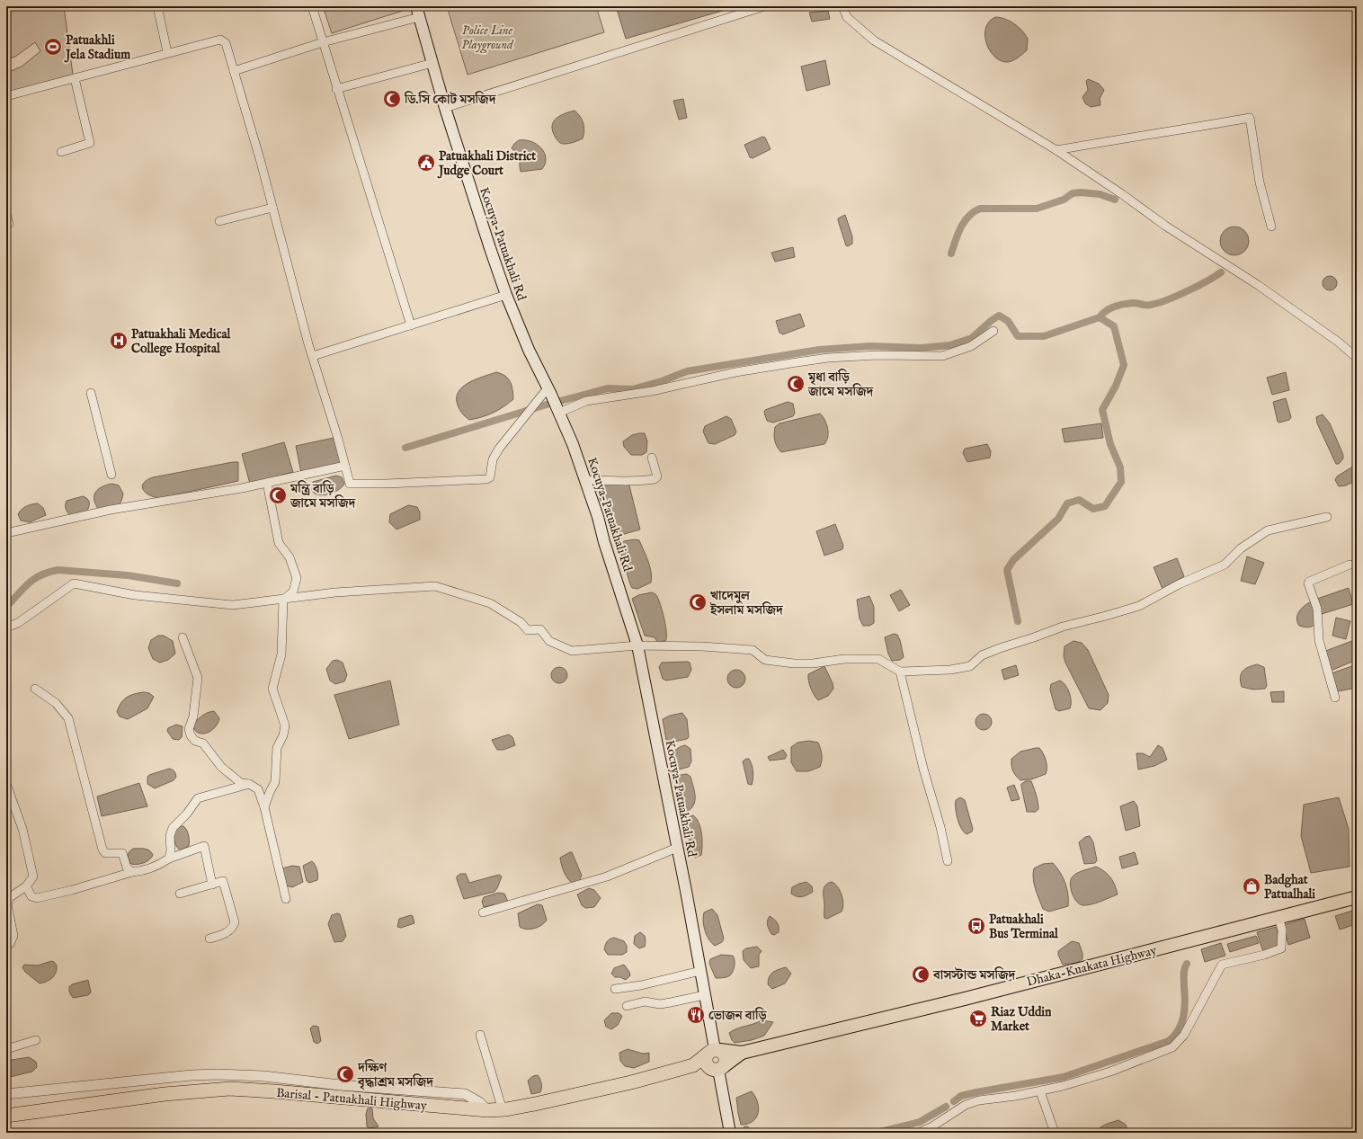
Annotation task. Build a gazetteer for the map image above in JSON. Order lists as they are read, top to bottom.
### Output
{
  "streets": {
    "highway": ["Barisal - Patuakhali Highway"],
    "main road": ["Kocuya-Patuakhali Rd", "Dhaka-Kuakata Highway"]
  },
  "crossings": [
    ["Kocuya-Patuakhali Rd", "Barisal - Patuakhali Highway"]
  ],
  "parks": ["Police Line Playground"],
  "places": {
    "sports": ["Patuakhli Jela Stadium"],
    "mosque": [
      "ডি.সি কোট মসজিদ",
      "মৃধা বাড়ি জামে মসজিদ",
      "মন্ত্রি বাড়ি জামে মসজিদ",
      "খাদেমুল ইসলাম মসজিদ",
      "বাসস্টান্ড মসজিদ",
      "দক্ষিণ বৃদ্ধাশ্রম মসজিদ"
    ],
    "public building": ["Patuakhali District Judge Court"],
    "hospital": ["Patuakhali Medical College Hospital"],
    "shop": ["Badghat Patualhali"],
    "bus stop": ["Patuakhali Bus Terminal"],
    "restaurant": ["ভোজন বাড়ি"],
    "supermarket": ["Riaz Uddin Market"]
  }
}
